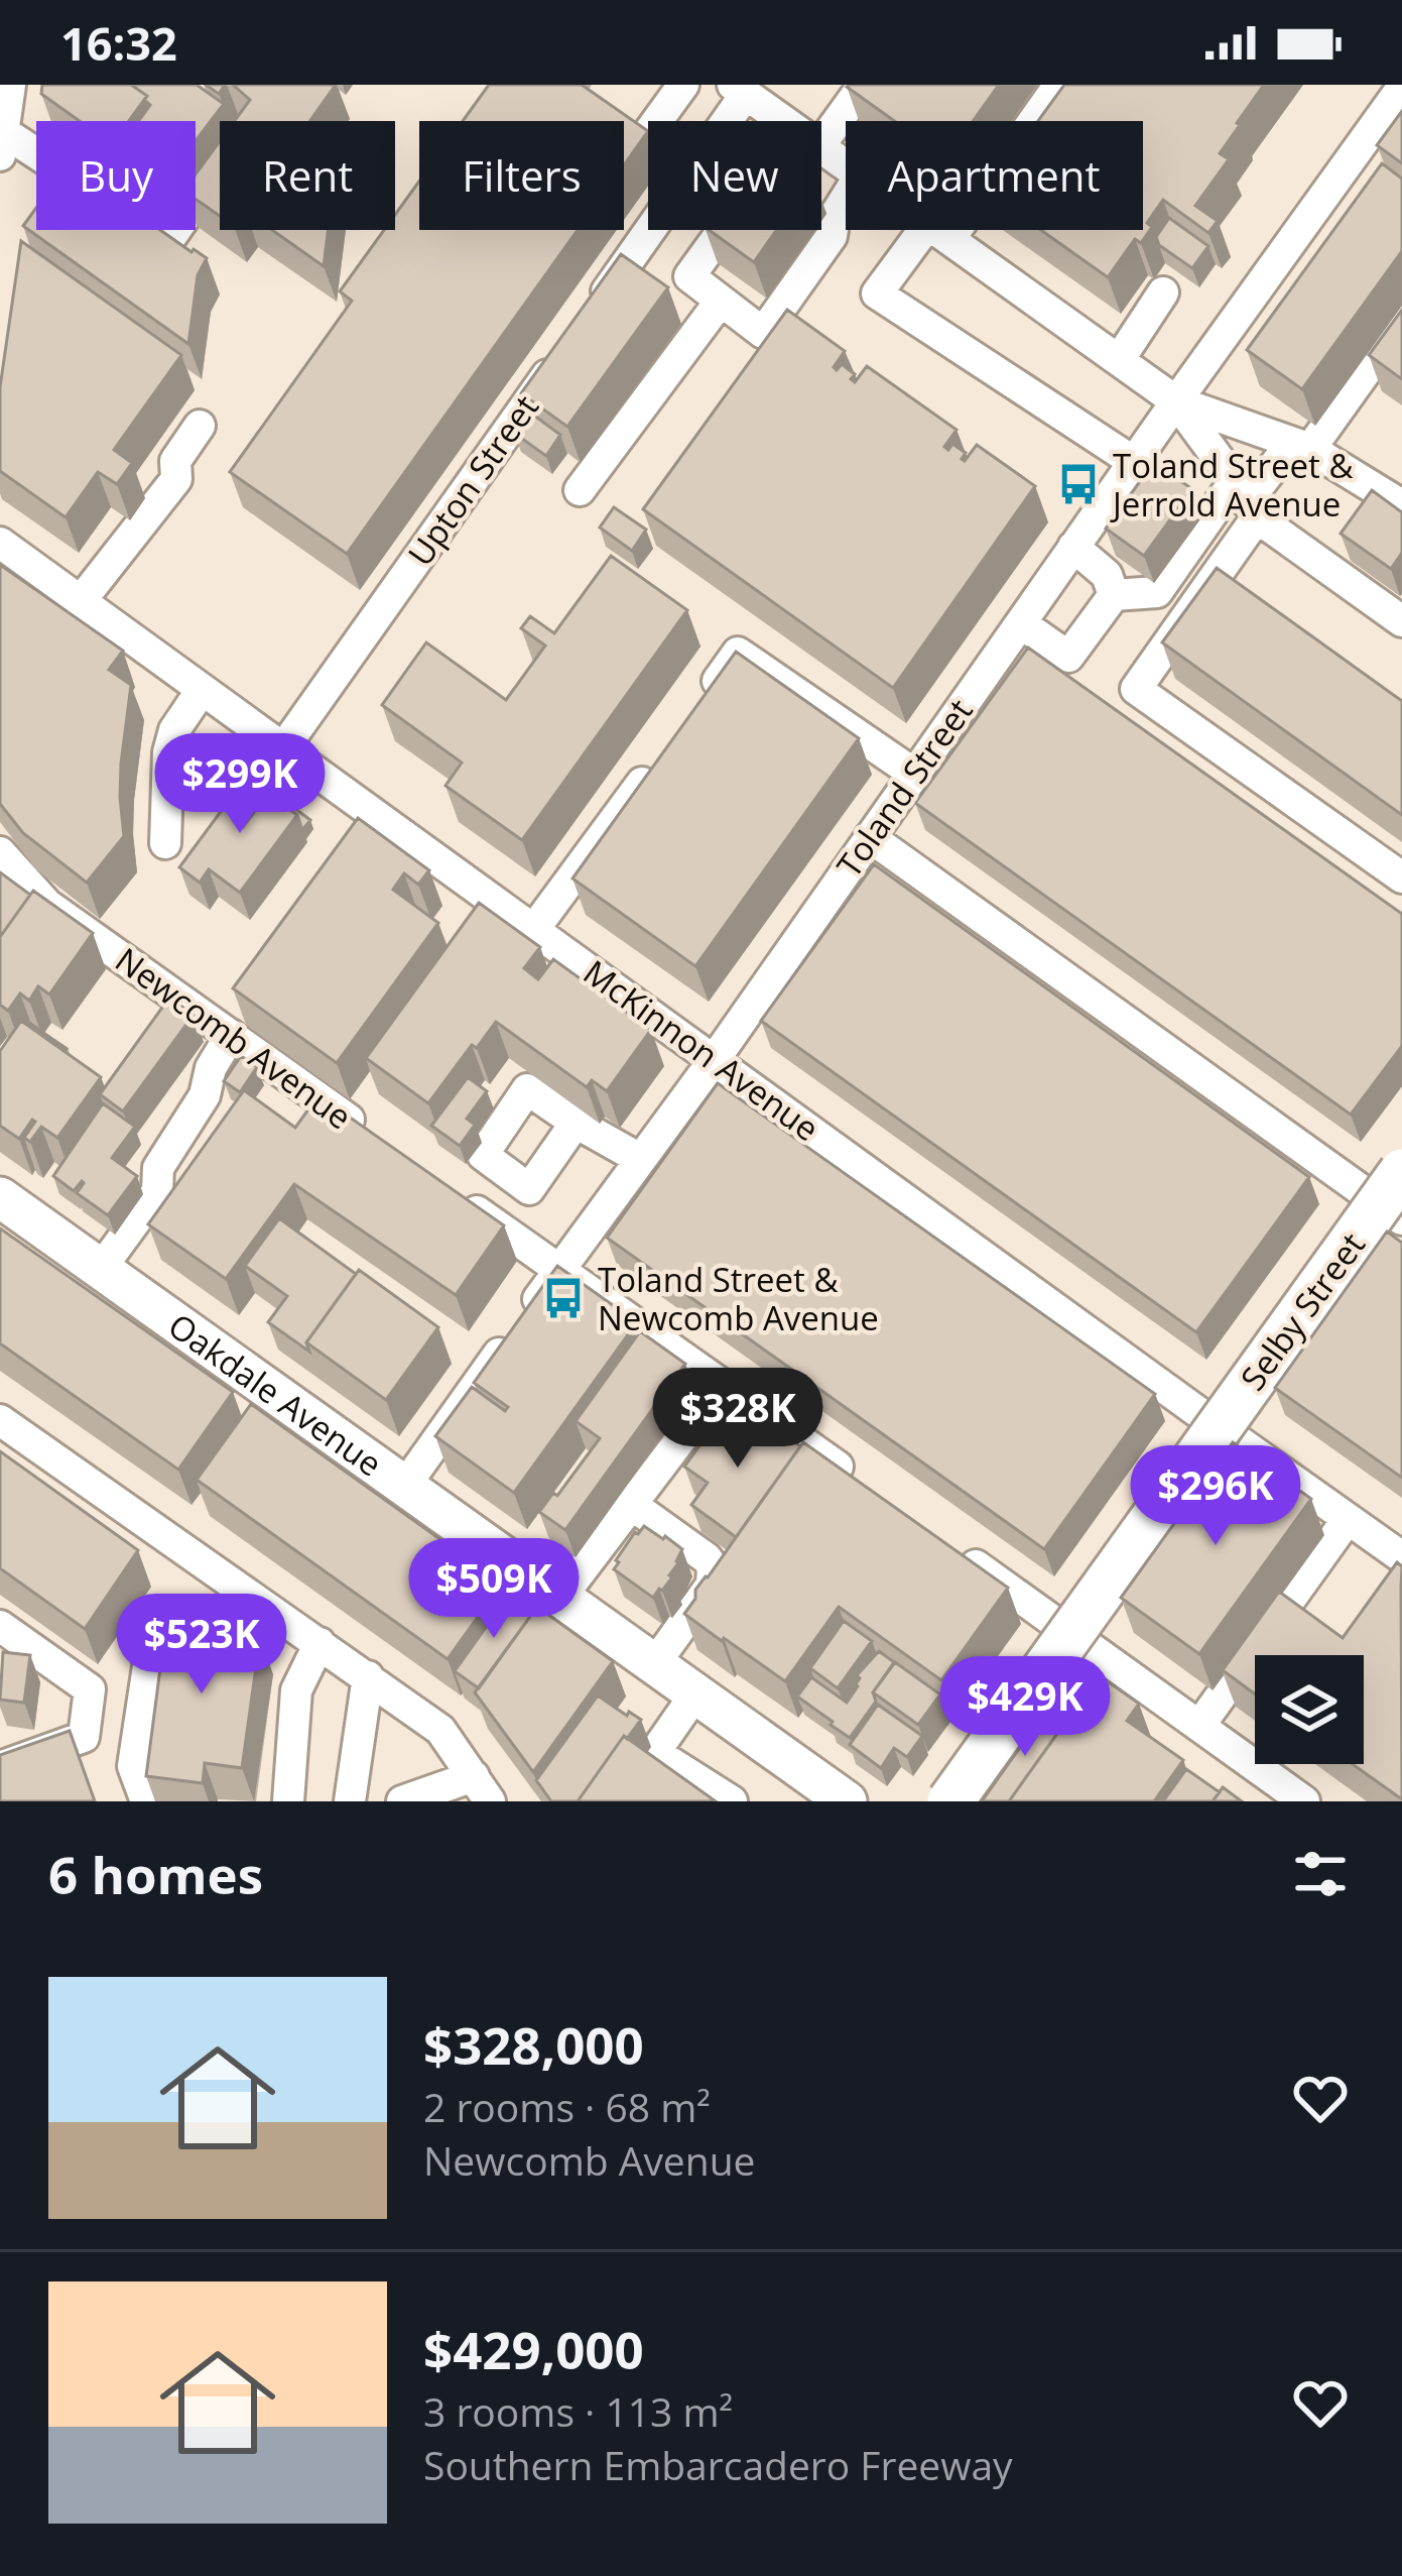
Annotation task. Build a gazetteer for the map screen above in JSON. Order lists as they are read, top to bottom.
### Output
{
  "streets": {
    "main road": ["Oakdale Avenue"],
    "street": [
      "Upton Street",
      "Toland Street",
      "Newcomb Avenue",
      "McKinnon Avenue",
      "Selby Street"
    ]
  },
  "crossings": [
    ["Upton Street", "McKinnon Avenue"],
    ["Toland Street", "McKinnon Avenue"],
    ["Toland Street", "Oakdale Avenue"],
    ["McKinnon Avenue", "Selby Street"]
  ],
  "places": {
    "bus stop": ["Toland Street & Jerrold Avenue", "Toland Street & Newcomb Avenue"]
  },
  "page": {
    "status": "16:32",
    "chip": [
      "Buy",
      "Rent",
      "Filters",
      "New",
      "Apartment"
    ],
    "price": [
      "$299K",
      "$328K",
      "$296K",
      "$509K",
      "$523K",
      "$429K"
    ],
    "heading": "6 homes",
    "list": [
      {
        "name": "$328,000",
        "note": "2 rooms · 68 m² · Newcomb Avenue"
      },
      {
        "name": "$429,000",
        "note": "3 rooms · 113 m² · Southern Embarcadero Freeway"
      }
    ]
  }
}
